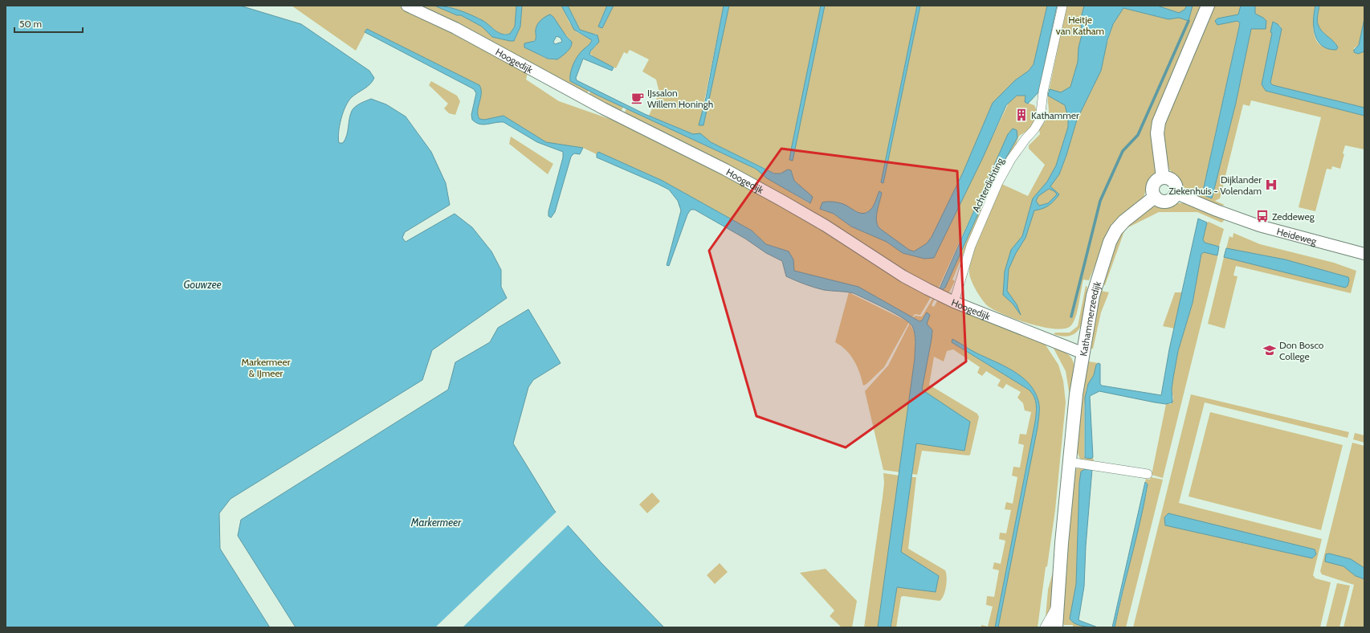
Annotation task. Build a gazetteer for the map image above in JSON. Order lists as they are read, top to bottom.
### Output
{
  "streets": {
    "main road": ["Kathammerzeedijk"],
    "street": ["Hoogedijk", "Achterdichting", "Heideweg"]
  },
  "crossings": [
    ["Hoogedijk", "Achterdichting"],
    ["Hoogedijk", "Kathammerzeedijk"],
    ["Heideweg", "Kathammerzeedijk"]
  ],
  "water": ["Gouwzee", "Markermeer"],
  "parks": ["Heitje van Katham", "Markermeer & IJmeer"],
  "places": {
    "cafe": ["IJssalon Willem Honingh"],
    "building": ["Kathammer"],
    "hospital": ["Dijklander Ziekenhuis - Volendam"],
    "bus stop": ["Zeddeweg"],
    "school or university": ["Don Bosco College"]
  },
  "scale_bar": "50 m"
}
